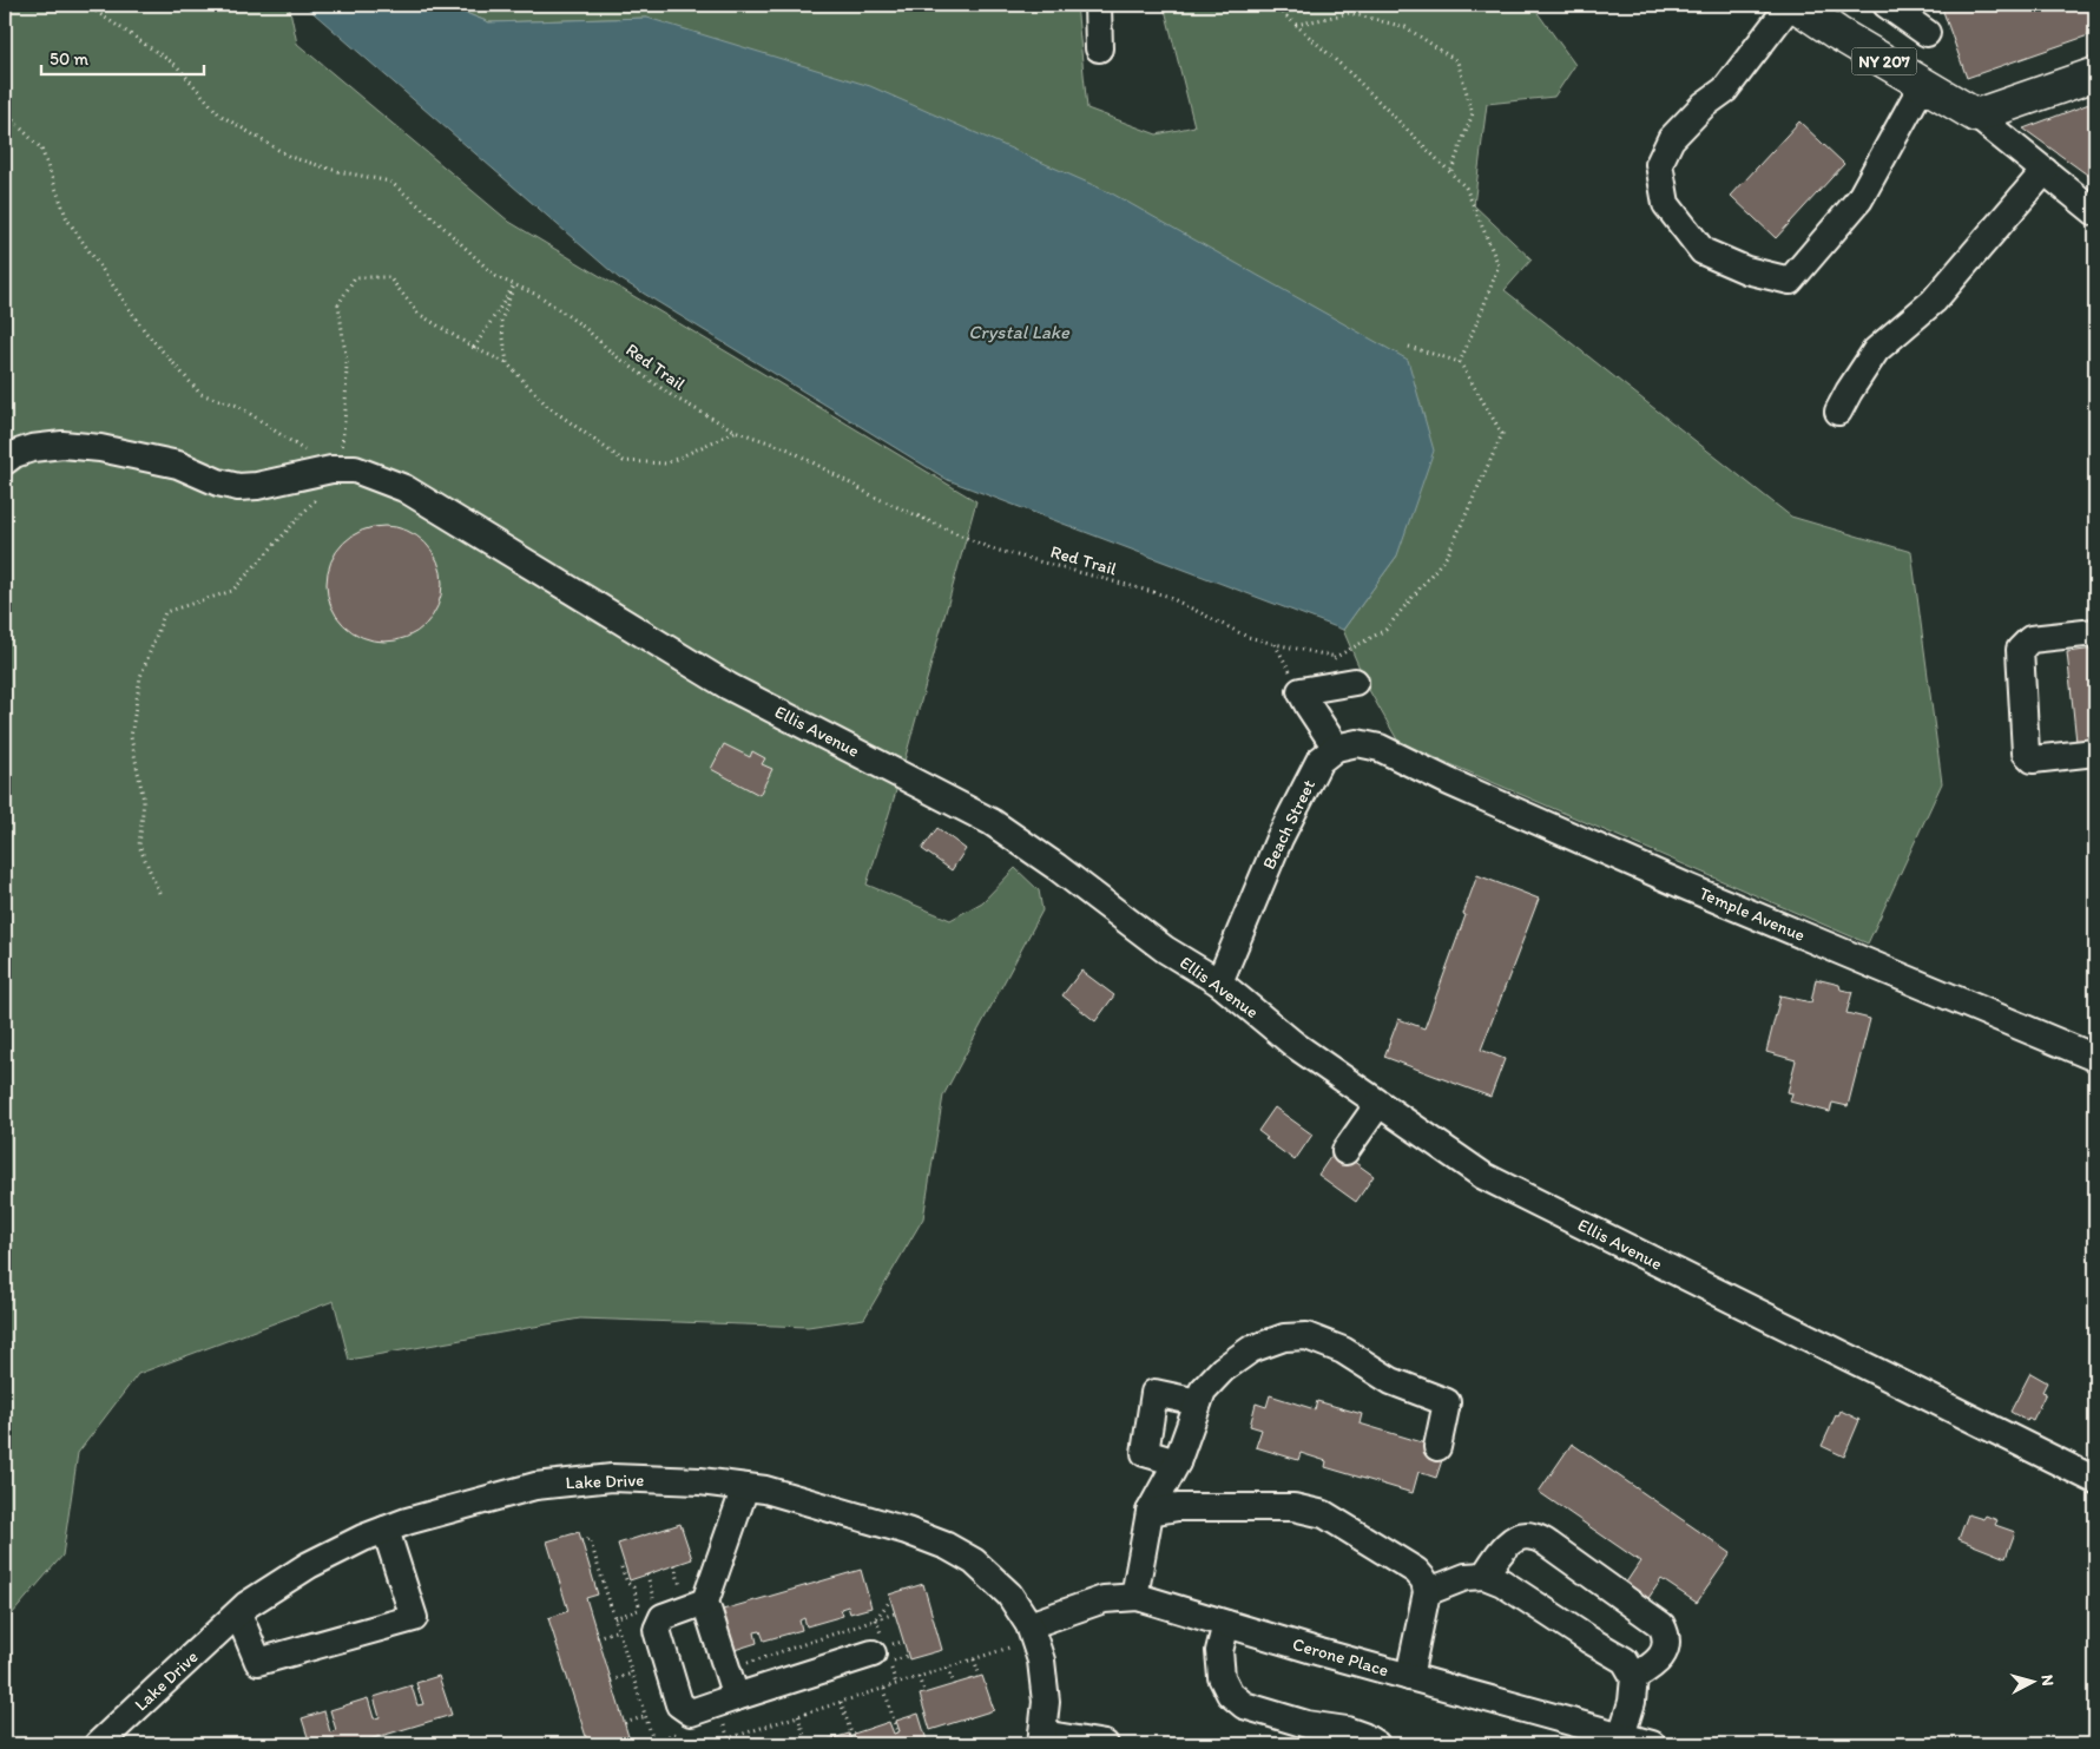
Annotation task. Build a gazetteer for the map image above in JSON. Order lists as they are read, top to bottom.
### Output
{
  "streets": {
    "main road": ["NY 207"],
    "street": [
      "Ellis Avenue",
      "Beach Street",
      "Temple Avenue",
      "Lake Drive",
      "Cerone Place"
    ],
    "path": ["Red Trail"]
  },
  "crossings": [
    ["Ellis Avenue", "Beach Street"],
    ["Beach Street", "Temple Avenue"],
    ["Lake Drive", "Cerone Place"]
  ],
  "water": ["Crystal Lake"],
  "scale_bar": "50 m",
  "north": "right"
}
